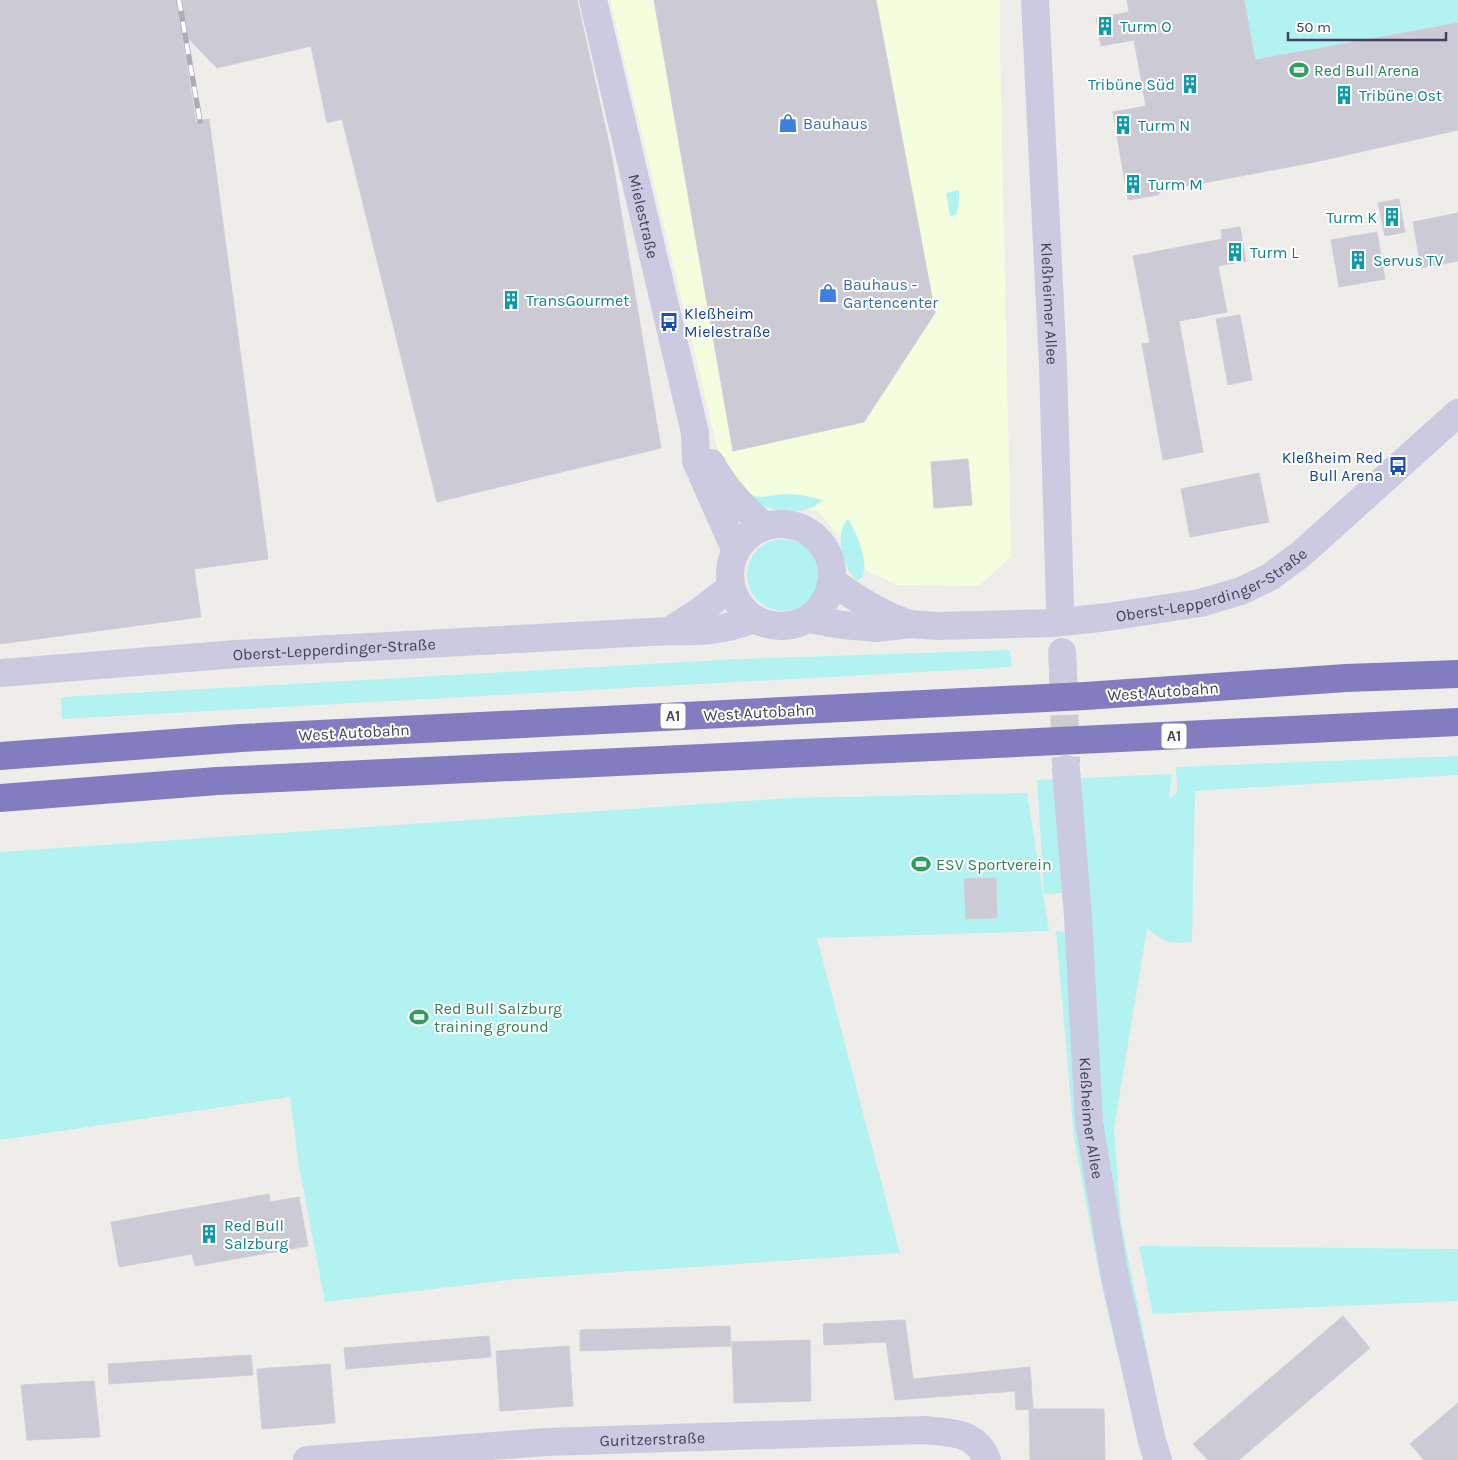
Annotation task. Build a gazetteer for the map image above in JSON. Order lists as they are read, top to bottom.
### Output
{
  "streets": {
    "highway": ["West Autobahn", "A1"],
    "street": [
      "Mielestraße",
      "Kleßheimer Allee",
      "Oberst-Lepperdinger-Straße",
      "Guritzerstraße"
    ]
  },
  "crossings": [
    ["Mielestraße", "Oberst-Lepperdinger-Straße"]
  ],
  "places": {
    "building": [
      "Turm O",
      "Tribüne Süd",
      "Tribüne Ost",
      "Turm N",
      "Turm M",
      "Turm K",
      "Turm L",
      "Servus TV",
      "TransGourmet",
      "Red Bull Salzburg"
    ],
    "sports": ["Red Bull Arena", "ESV Sportverein", "Red Bull Salzburg training ground"],
    "shop": ["Bauhaus", "Bauhaus - Gartencenter"],
    "bus stop": ["Kleßheim Mielestraße", "Kleßheim Red Bull Arena"]
  },
  "scale_bar": "50 m"
}
